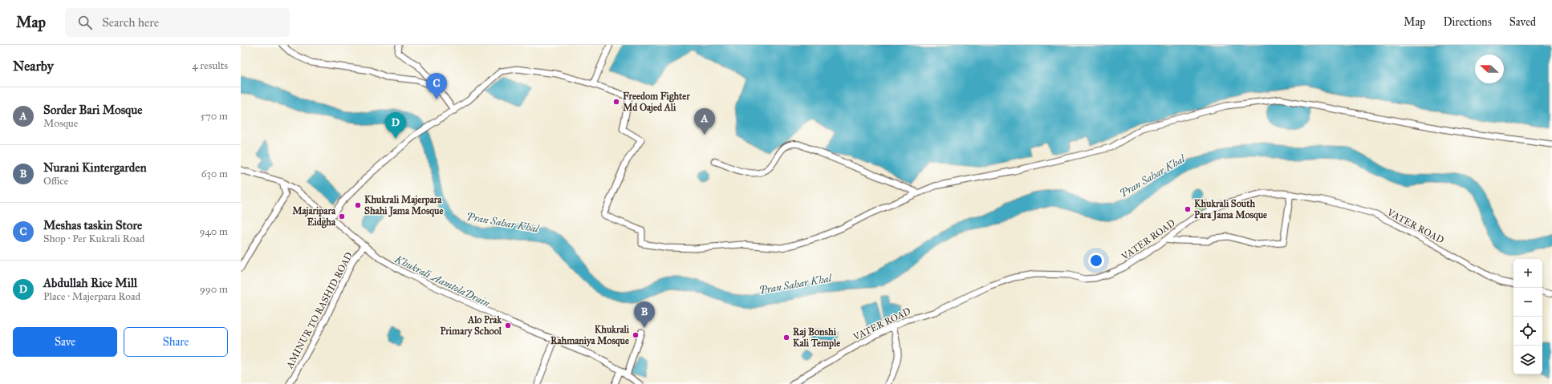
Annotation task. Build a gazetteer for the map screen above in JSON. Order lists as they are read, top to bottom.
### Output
{
  "streets": {
    "street": ["VATER ROAD", "AMINUR TO RASHID ROAD"]
  },
  "water": ["Pran Sahar Khal", "Khukrali AamtolaDrain"],
  "places": [
    "Freedom Fighter Md Oajed Ali",
    "Khukrali Majerpara Shahi Jama Mosque",
    "Khukrali South Para Jama Mosque",
    "Majaripara Eidgha",
    "Alo Prak Primary School",
    "Khukrali Rahmaniya Mosque",
    "Raj Bonshi Kali Temple"
  ],
  "north": "left",
  "page": {
    "header": "Map",
    "search": "Search here",
    "nav": ["Map", "Directions", "Saved"],
    "heading": ["Nearby", "4 results"],
    "pins": [
      "C",
      "A",
      "D",
      "B"
    ],
    "list": [
      {
        "mark": "A",
        "name": "Sorder Bari Mosque",
        "note": "Mosque",
        "value": "570 m"
      },
      {
        "mark": "B",
        "name": "Nurani Kintergarden",
        "note": "Office",
        "value": "630 m"
      },
      {
        "mark": "C",
        "name": "Meshas taskin Store",
        "note": "Shop · Per Kukrali Road",
        "value": "940 m"
      },
      {
        "mark": "D",
        "name": "Abdullah Rice Mill",
        "note": "Place · Majerpara Road",
        "value": "990 m"
      }
    ],
    "map_buttons": ["+", "−"],
    "buttons": ["Save", "Share"]
  }
}
